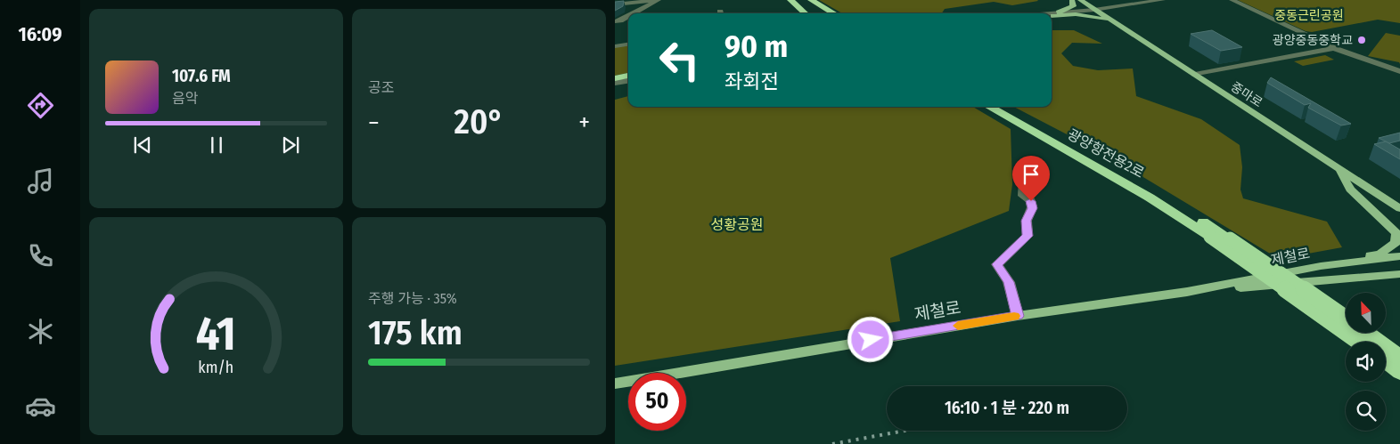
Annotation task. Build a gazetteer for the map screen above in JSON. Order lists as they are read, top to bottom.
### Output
{
  "streets": {
    "highway": ["광양항전용2로"],
    "main road": ["중마로", "제철로"]
  },
  "parks": ["중동근린공원", "성황공원"],
  "places": ["광양중동중학교"],
  "north": "top left",
  "page": {
    "tabs": "16:09",
    "tile": [
      "공조",
      ["주행 가능 · 35%", "175 km"]
    ],
    "turn": ["90 m", "좌회전"],
    "song": ["107.6 FM", "음악"],
    "heat": ["−", "20°", "+"],
    "limit": "50",
    "trip": "16:10 · 1 분 · 220 m",
    "gauge": ["41", "km/h"]
  }
}
